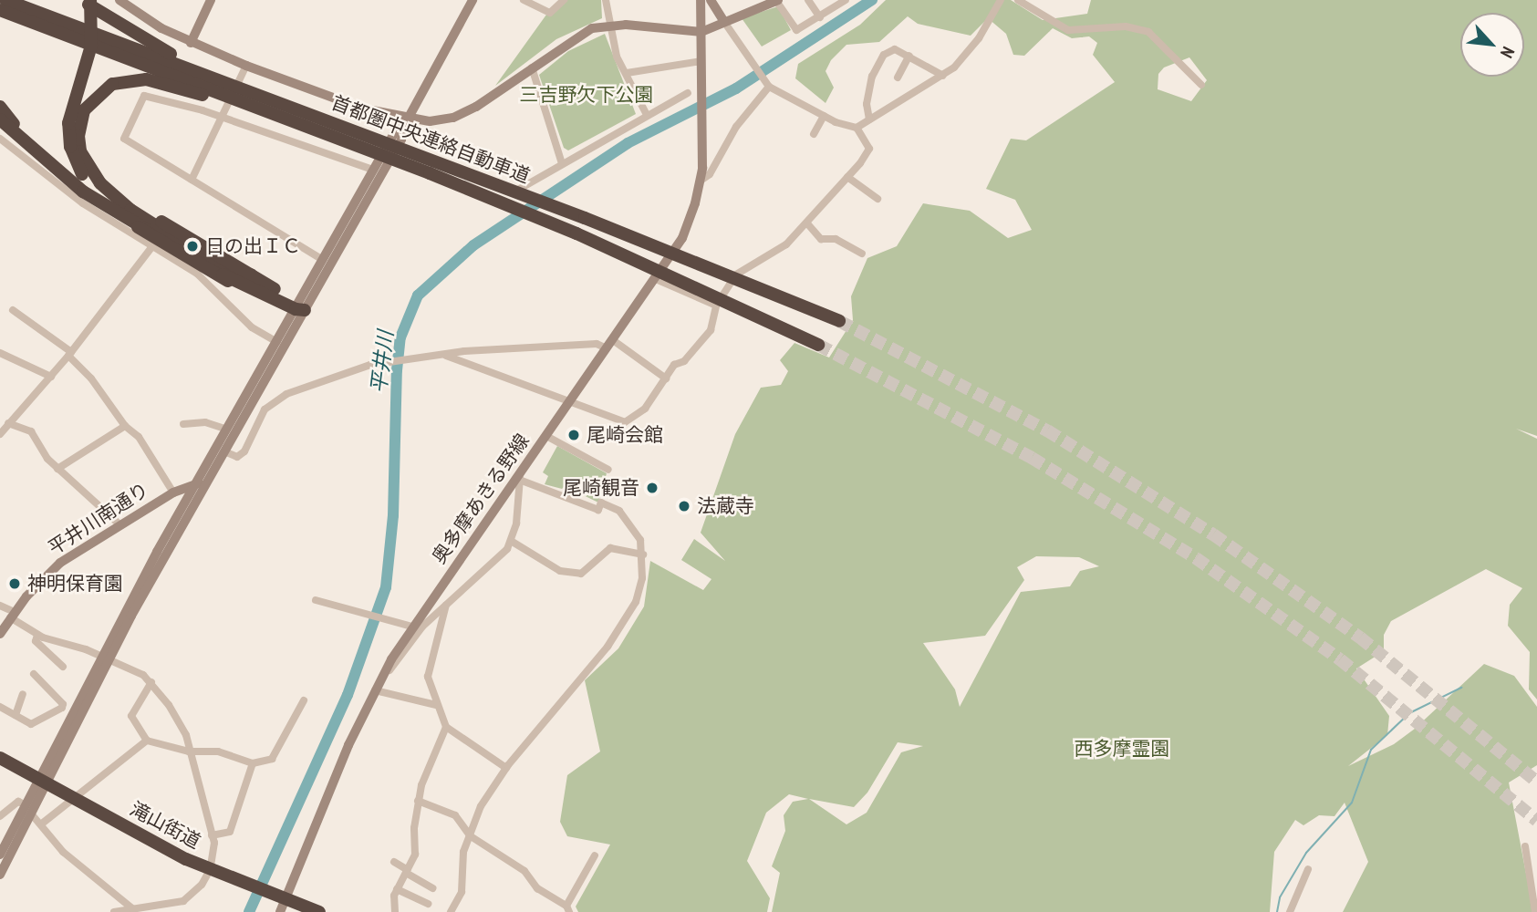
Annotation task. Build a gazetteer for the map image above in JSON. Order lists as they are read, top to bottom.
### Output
{
  "streets": {
    "highway": ["首都圏中央連絡自動車道", "滝山街道"],
    "main road": ["奥多摩あきる野線", "平井川南通り"]
  },
  "crossings": [
    ["奥多摩あきる野線", "滝山街道"]
  ],
  "water": ["平井川"],
  "parks": ["三吉野欠下公園", "西多摩霊園"],
  "places": [
    "日の出ＩＣ",
    "尾崎会館",
    "尾崎観音",
    "法蔵寺",
    "神明保育園"
  ],
  "north": "bottom right"
}
